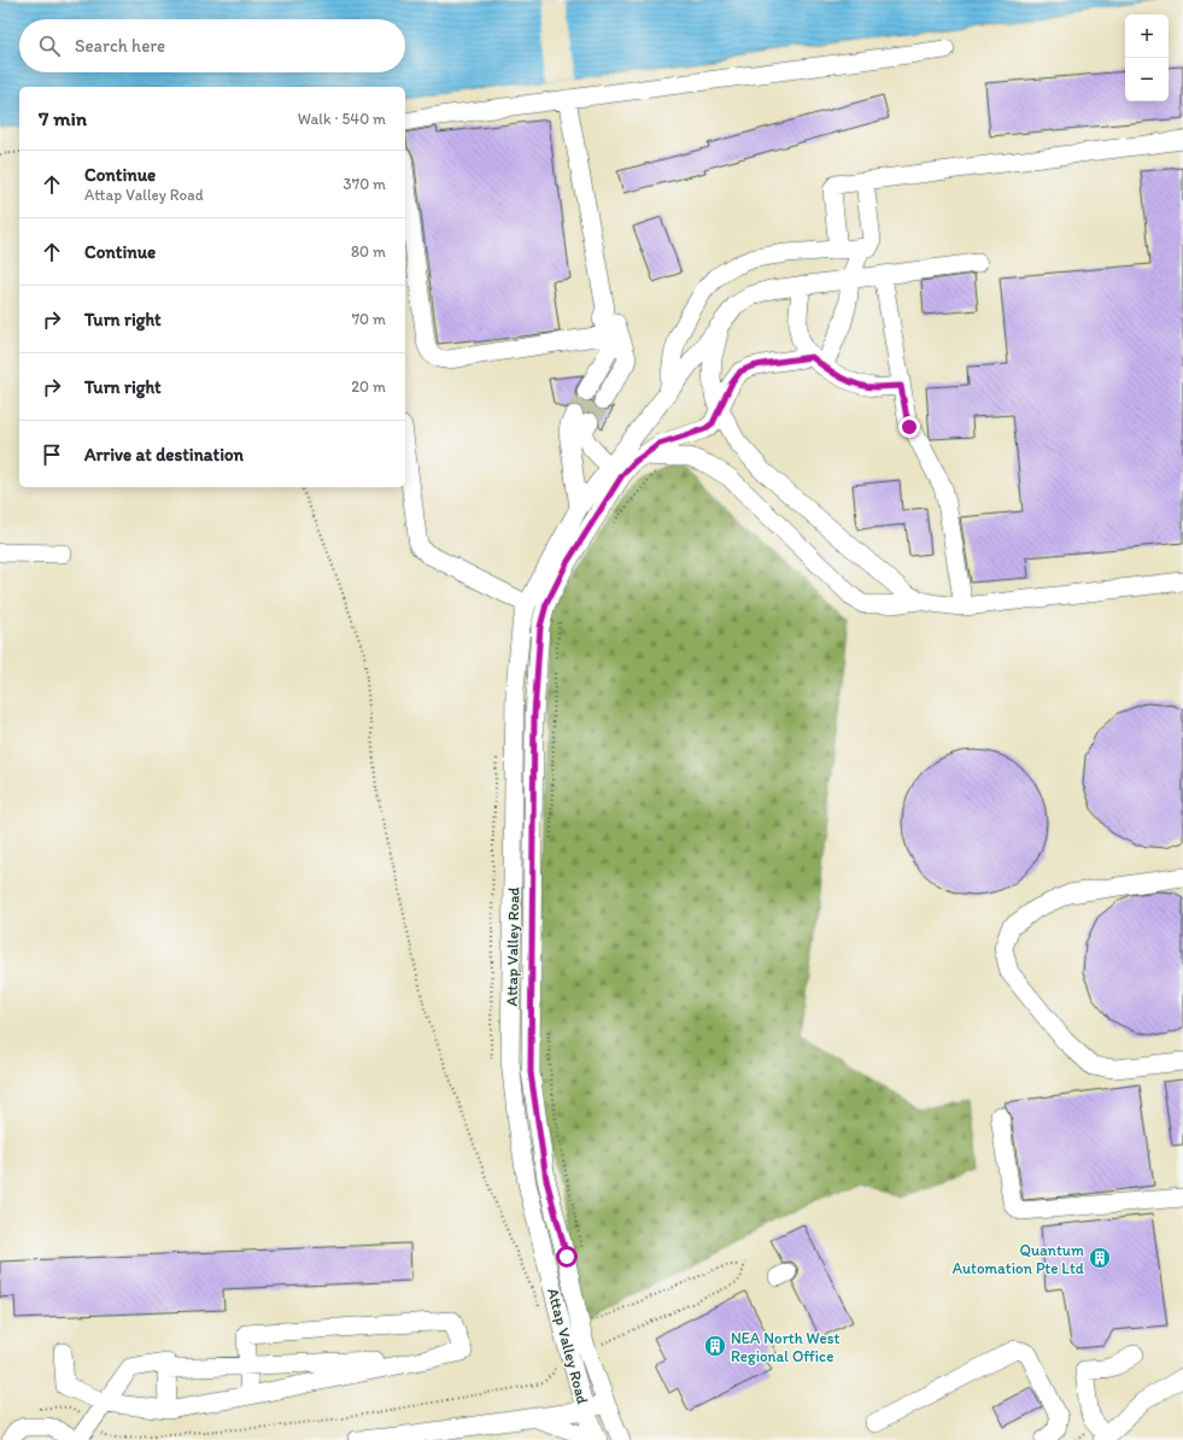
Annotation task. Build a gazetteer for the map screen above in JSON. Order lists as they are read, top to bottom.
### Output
{
  "streets": {
    "street": ["Attap Valley Road"]
  },
  "places": {
    "building": ["Quantum Automation Pte Ltd", "NEA North West Regional Office"]
  },
  "page": {
    "map_buttons": ["+", "−"],
    "search": "Search here",
    "heading": ["7 min", "Walk · 540 m"],
    "list": [
      ["Continue", "Attap Valley Road", "370 m"],
      ["Continue", "80 m"],
      ["Turn right", "70 m"],
      ["Turn right", "20 m"],
      "Arrive at destination"
    ]
  }
}
